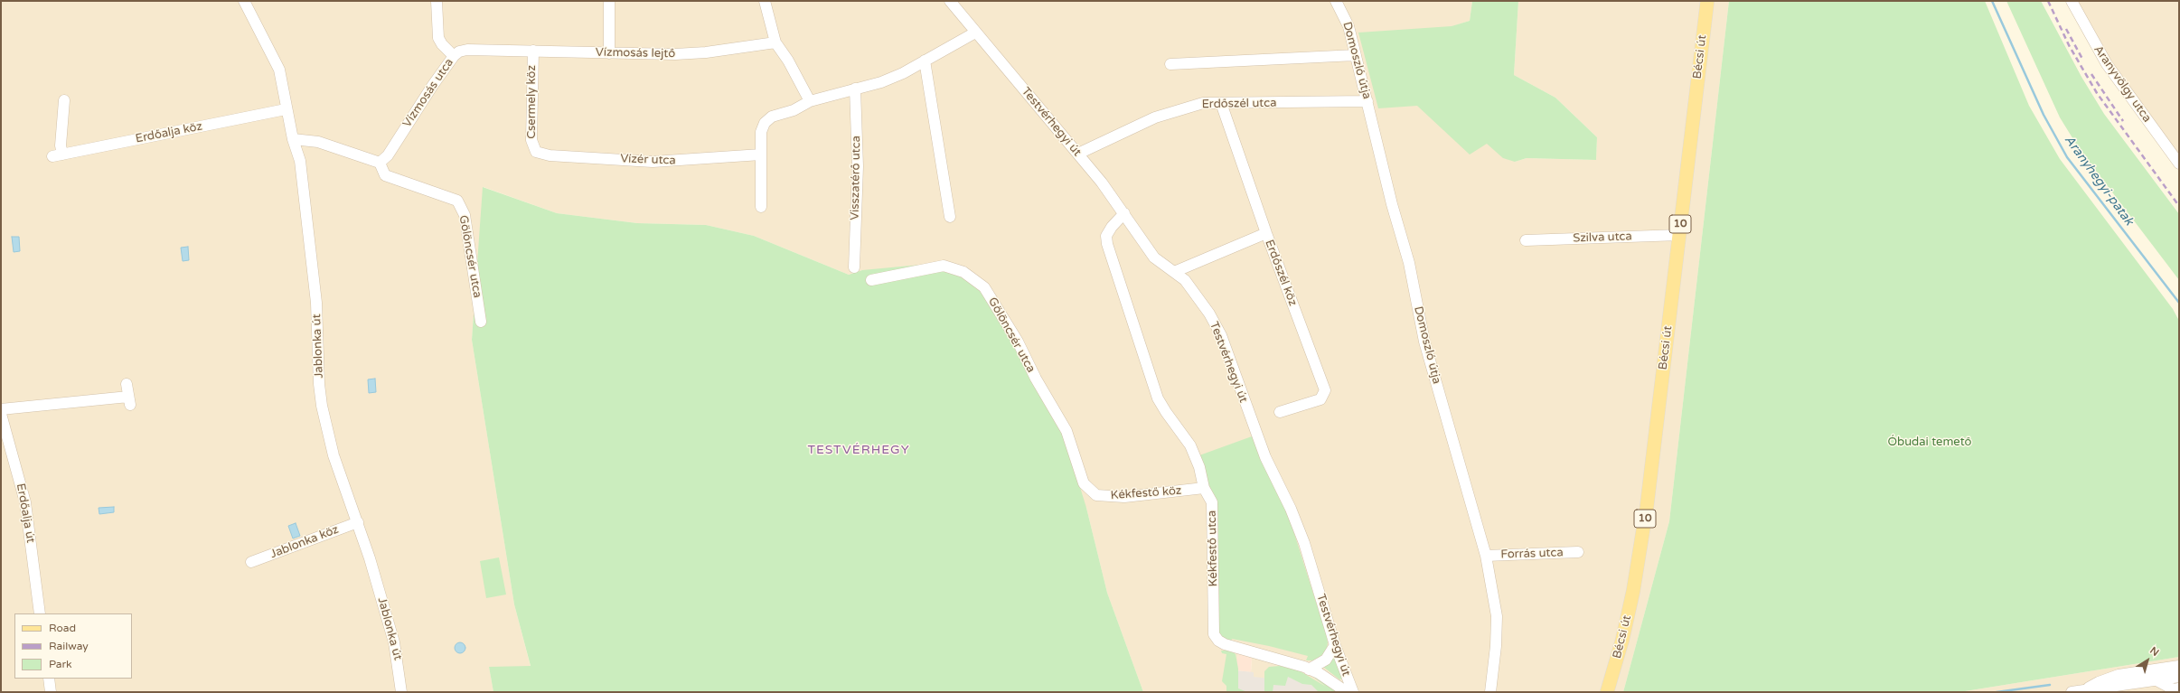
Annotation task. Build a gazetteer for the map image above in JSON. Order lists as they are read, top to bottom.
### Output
{
  "streets": {
    "main road": ["Bécsi út", "10"],
    "street": [
      "Vízmosás lejtő",
      "Domoszló útja",
      "Aranyvölgy utca",
      "Vízmosás utca",
      "Csermely köz",
      "Erdőszél utca",
      "Testvérhegyi út",
      "Erdőalja köz",
      "Vízér utca",
      "Visszatérő utca",
      "Szilva utca",
      "Gölöncsér utca",
      "Erdőszél köz",
      "Jablonka út",
      "Kékfestő köz",
      "Erdőalja út",
      "Jablonka köz",
      "Kékfestő utca",
      "Forrás utca"
    ]
  },
  "crossings": [
    ["Vízmosás lejtő", "Vízmosás utca"],
    ["Vízmosás lejtő", "Csermely köz"],
    ["Bécsi út", "Szilva utca"],
    ["Domoszló útja", "Erdőszél utca"],
    ["Domoszló útja", "Forrás utca"],
    ["Vízmosás utca", "Gölöncsér utca"],
    ["Csermely köz", "Vízér utca"],
    ["Erdőszél utca", "Testvérhegyi út"],
    ["Erdőszél utca", "Erdőszél köz"],
    ["Testvérhegyi út", "Kékfestő utca"],
    ["Erdőalja köz", "Jablonka út"],
    ["Gölöncsér utca", "Kékfestő köz"],
    ["Jablonka út", "Jablonka köz"],
    ["Kékfestő köz", "Kékfestő utca"]
  ],
  "districts": ["TESTVÉRHEGY"],
  "water": ["Aranyhegyi-patak"],
  "parks": ["Óbudai temető"],
  "legend": ["Road", "Railway", "Park"],
  "north": "top right"
}
